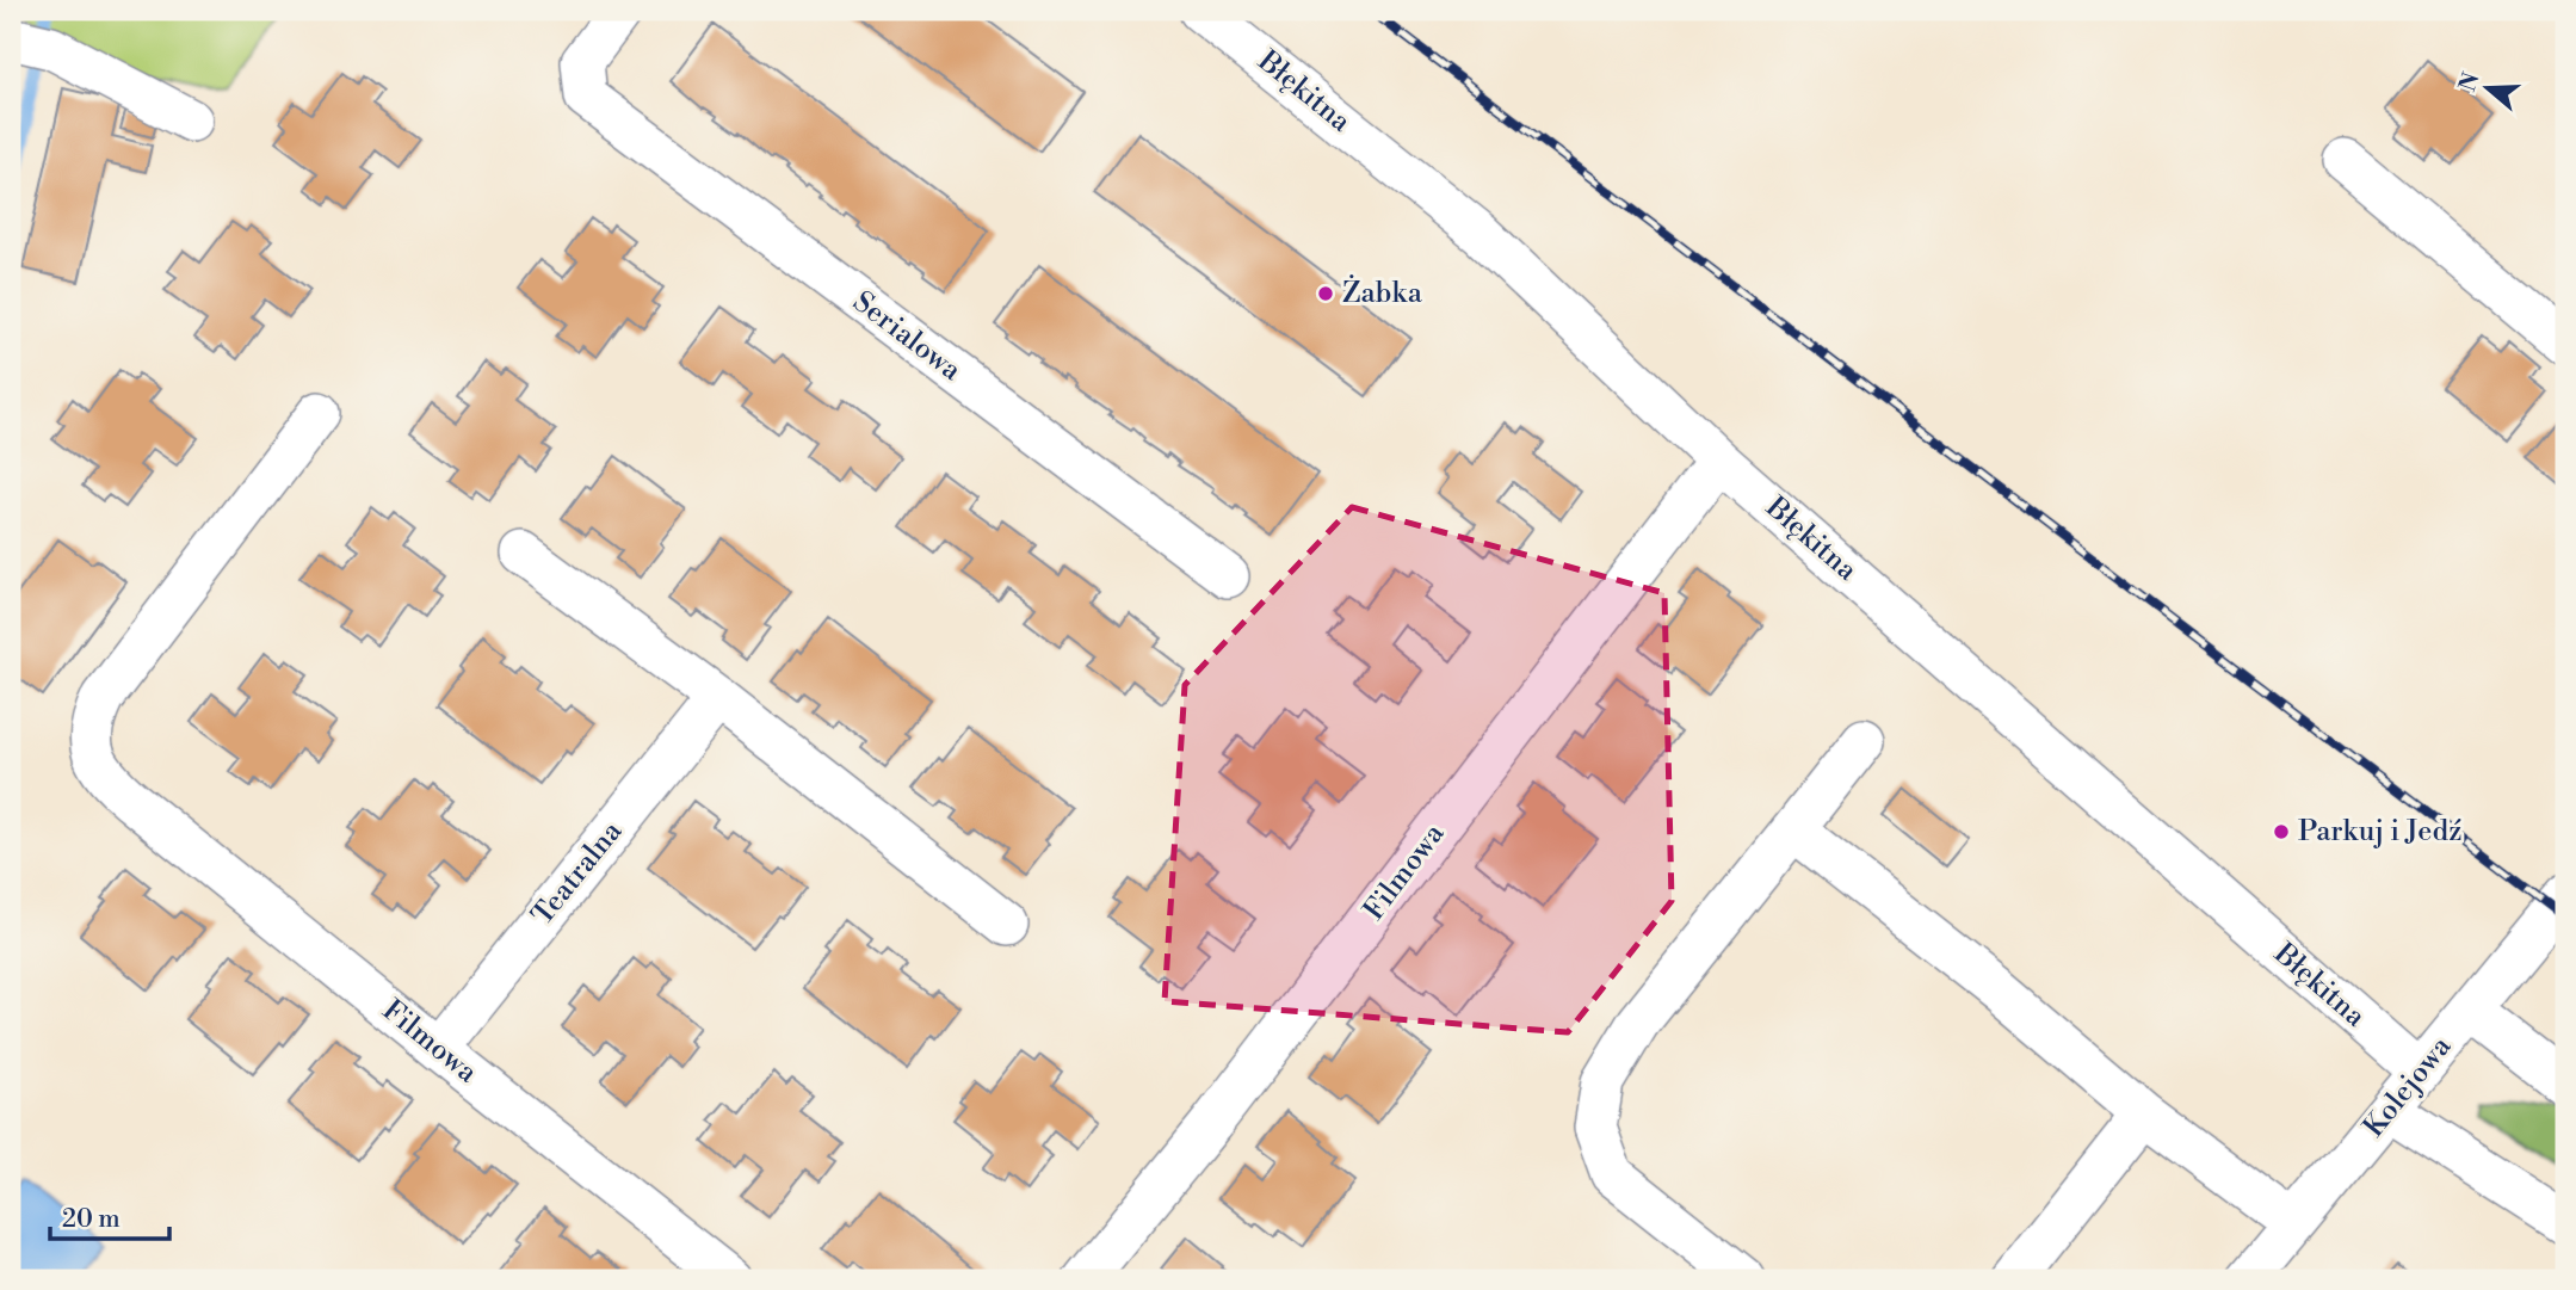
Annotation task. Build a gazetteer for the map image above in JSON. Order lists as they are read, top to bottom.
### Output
{
  "streets": {
    "street": [
      "Błękitna",
      "Serialowa",
      "Filmowa",
      "Teatralna",
      "Kolejowa"
    ]
  },
  "crossings": [
    ["Błękitna", "Filmowa"],
    ["Błękitna", "Kolejowa"],
    ["Filmowa", "Teatralna"]
  ],
  "places": ["Żabka", "Parkuj i Jedź"],
  "scale_bar": "20 m",
  "north": "left"
}
